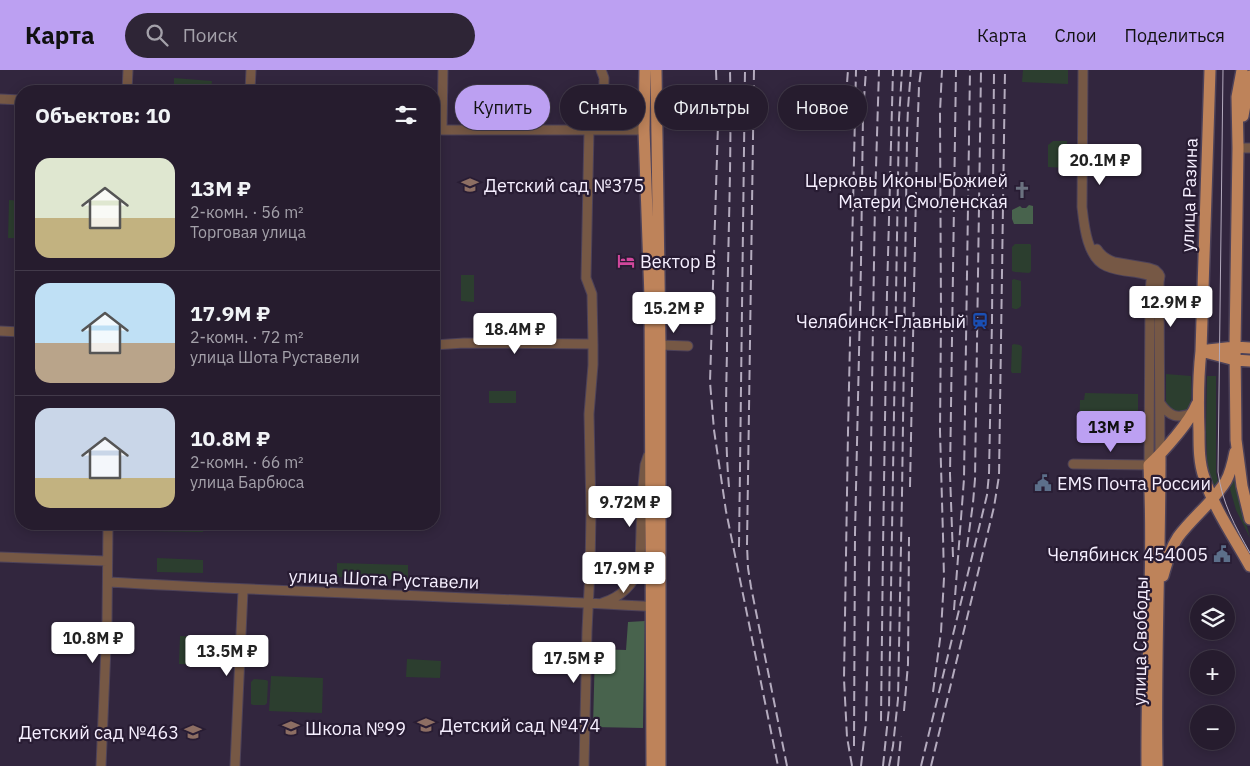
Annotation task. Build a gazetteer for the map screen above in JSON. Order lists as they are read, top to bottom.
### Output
{
  "streets": {
    "main road": ["улица Разина", "улица Свободы"],
    "street": ["улица Шота Руставели"]
  },
  "places": {
    "school or university": [
      "Детский сад №375",
      "Детский сад №474",
      "Школа №99",
      "Детский сад №463"
    ],
    "church": ["Церковь Иконы Божией Матери Смоленская"],
    "hotel": ["Вектор В"],
    "station": ["Челябинск-Главный"],
    "public building": ["EMS Почта России", "Челябинск 454005"]
  },
  "page": {
    "header": "Карта",
    "search": "Поиск",
    "nav": ["Карта", "Слои", "Поделиться"],
    "chip": [
      "Купить",
      "Снять",
      "Фильтры",
      "Новое"
    ],
    "heading": "Объектов: 10",
    "price": [
      "20.1M ₽",
      "12.9M ₽",
      "15.2M ₽",
      "18.4M ₽",
      "13M ₽",
      "9.72M ₽",
      "17.9M ₽",
      "10.8M ₽",
      "13.5M ₽",
      "17.5M ₽"
    ],
    "list": [
      {
        "name": "13M ₽",
        "note": "2-комн. · 56 m² · Торговая улица"
      },
      {
        "name": "17.9M ₽",
        "note": "2-комн. · 72 m² · улица Шота Руставели"
      },
      {
        "name": "10.8M ₽",
        "note": "2-комн. · 66 m² · улица Барбюса"
      }
    ],
    "map_buttons": ["+", "−"]
  }
}
